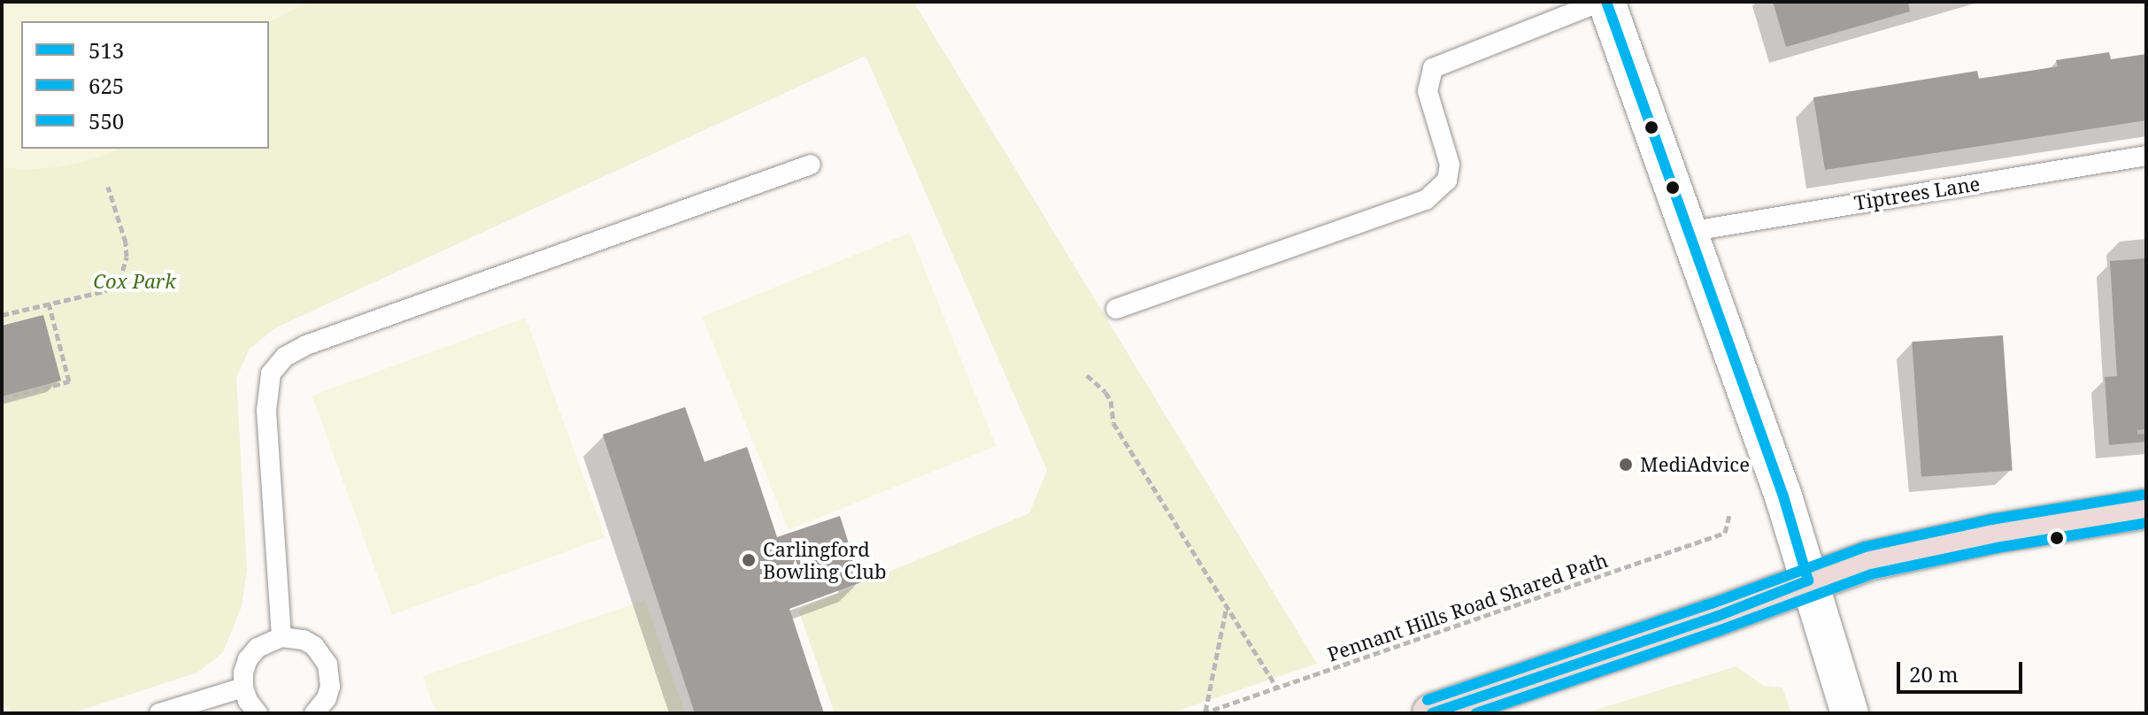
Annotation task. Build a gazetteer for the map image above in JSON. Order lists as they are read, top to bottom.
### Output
{
  "streets": {
    "lane": ["Tiptrees Lane"],
    "path": ["Pennant Hills Road Shared Path"]
  },
  "parks": ["Cox Park"],
  "places": ["MediAdvice", "Carlingford Bowling Club"],
  "lines": ["transit line 513", "transit line 550", "transit line 625"],
  "legend": ["513", "625", "550"],
  "scale_bar": "20 m"
}
